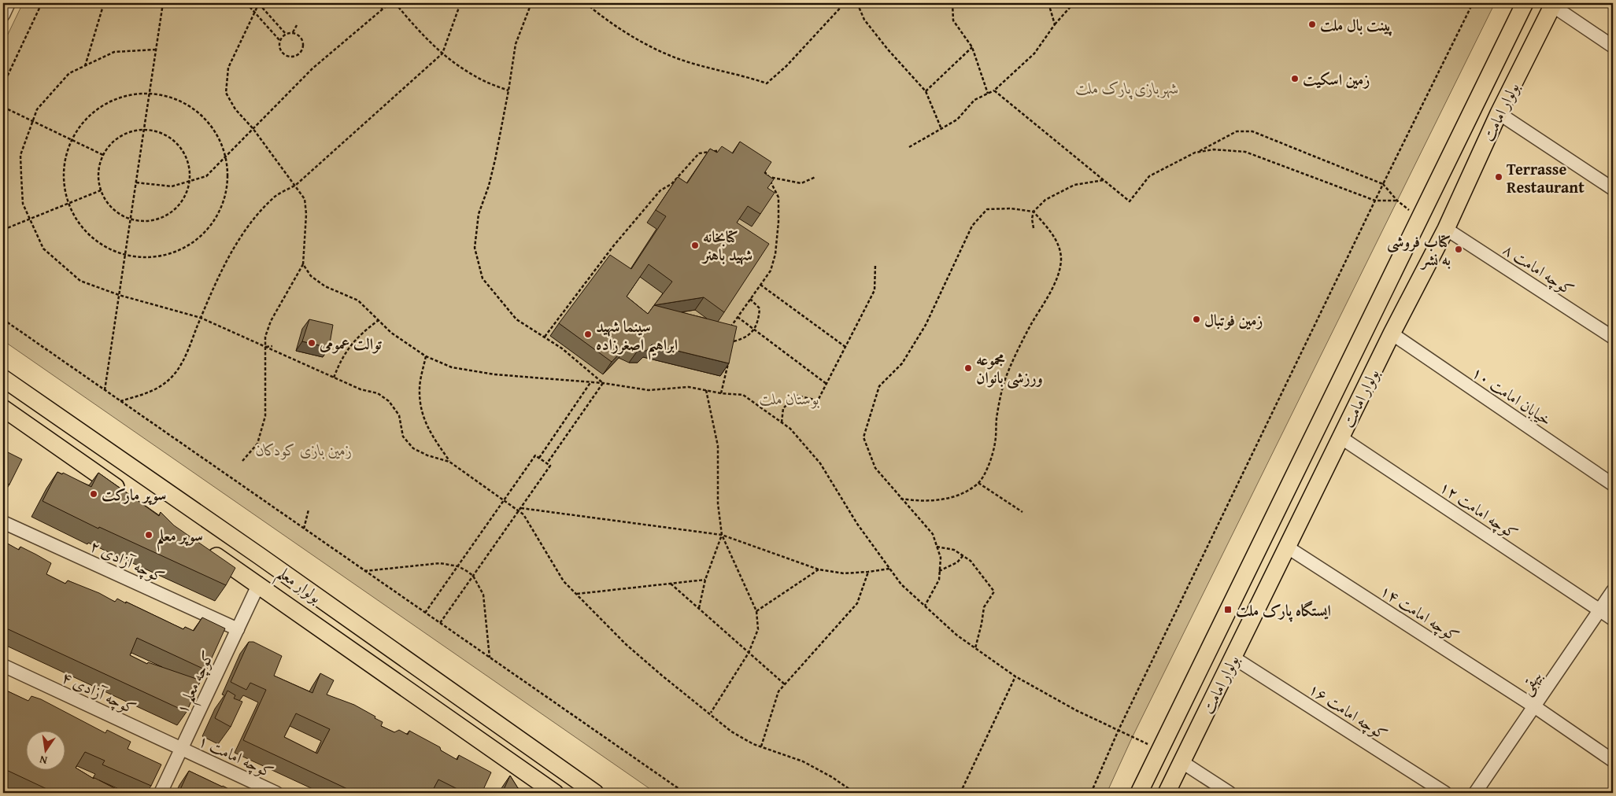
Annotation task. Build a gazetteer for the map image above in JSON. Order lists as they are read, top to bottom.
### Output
{
  "streets": {
    "main road": ["بولوار امامت", "بولوار معلم"],
    "street": [
      "کوچه امامت ۸",
      "خیابان امامت ۱۰",
      "کوچه امامت ۱۲",
      "کوچه آزادی ۲",
      "کوچه امامت ۱۴",
      "کوچه معلم ۱",
      "بیهقی",
      "کوچه آزادی ۴",
      "کوچه امامت ۱۶",
      "کوچه امامت ۱"
    ]
  },
  "crossings": [
    ["بولوار امامت", "کوچه امامت ۸"],
    ["بولوار امامت", "خیابان امامت ۱۰"],
    ["بولوار امامت", "کوچه امامت ۱۲"],
    ["بولوار امامت", "کوچه امامت ۱۴"],
    ["بولوار امامت", "کوچه امامت ۱۶"],
    ["کوچه امامت ۱۲", "بیهقی"],
    ["کوچه آزادی ۲", "کوچه معلم ۱"],
    ["بولوار معلم", "کوچه معلم ۱"],
    ["کوچه امامت ۱۴", "بیهقی"],
    ["کوچه معلم ۱", "کوچه آزادی ۴"],
    ["کوچه معلم ۱", "کوچه امامت ۱"],
    ["کوچه آزادی ۴", "کوچه امامت ۱"]
  ],
  "parks": ["شهربازی پارک ملت", "بوستان ملت", "زمین بازی کودکان"],
  "places": {
    "other": [
      "پینت بال ملت",
      "زمین اسکیت",
      "Terrasse Restaurant",
      "کتابخانه شهید باهنر",
      "کتاب فروشی به نشر",
      "زمین فوتبال",
      "سینما شهید ابراهیم اصغرزاده",
      "توالت عمومی",
      "مجموعه ورزشی بانوان",
      "سوپر مارکت",
      "سوپر معلم"
    ],
    "transit": ["ایستگاه پارک ملت"]
  },
  "north": "bottom"
}
